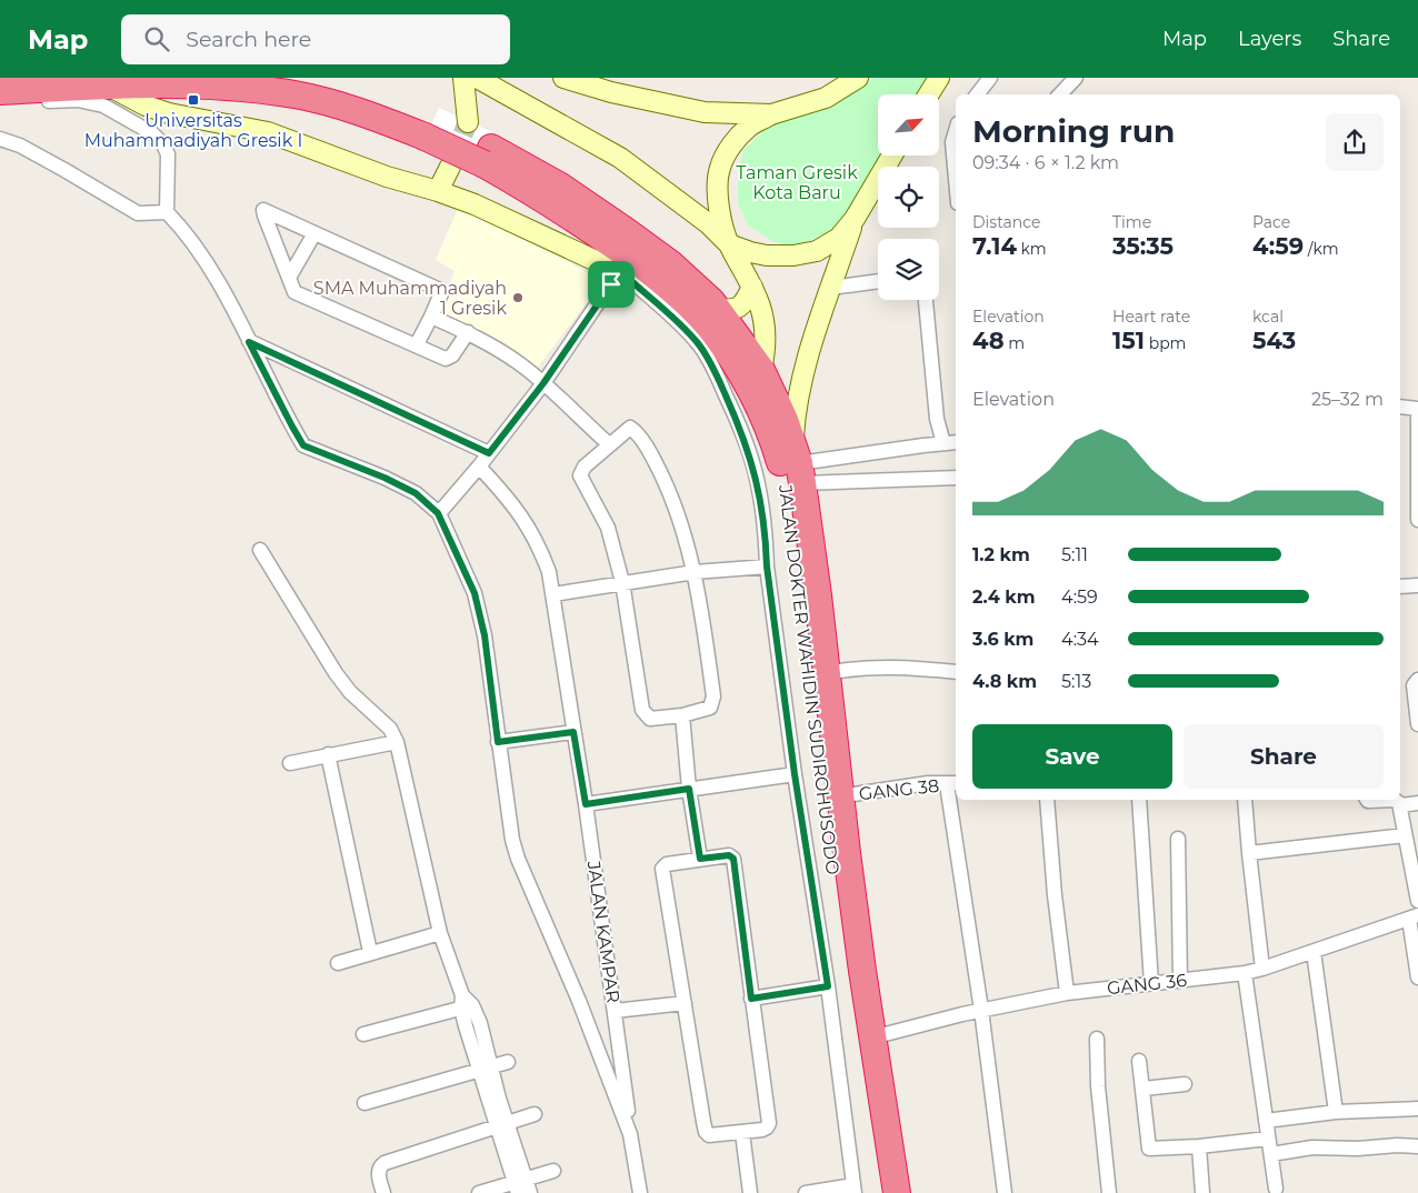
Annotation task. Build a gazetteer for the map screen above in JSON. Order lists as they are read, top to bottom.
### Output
{
  "streets": {
    "highway": ["JALAN DOKTER WAHIDIN SUDIROHUSODO"],
    "street": ["GANG 38", "JALAN KAMPAR", "GANG 36"]
  },
  "crossings": [
    ["JALAN DOKTER WAHIDIN SUDIROHUSODO", "GANG 38"],
    ["JALAN DOKTER WAHIDIN SUDIROHUSODO", "GANG 36"]
  ],
  "parks": ["Taman Gresik Kota Baru"],
  "places": {
    "transit": ["Universitas Muhammadiyah Gresik I"],
    "other": ["SMA Muhammadiyah 1 Gresik"]
  },
  "north": "top right",
  "page": {
    "header": "Map",
    "search": "Search here",
    "nav": ["Map", "Layers", "Share"],
    "heading": ["Morning run", "09:34 · 6 × 1.2 km"],
    "stats": [
      ["Distance", "7.14 km"],
      ["Time", "35:35"],
      ["Pace", "4:59 /km"],
      ["Elevation", "48 m"],
      ["Heart rate", "151 bpm"],
      ["kcal", "543"]
    ],
    "chart": ["Elevation", "25–32 m"],
    "list": [
      {
        "name": "1.2 km",
        "note": "5:11"
      },
      {
        "name": "2.4 km",
        "note": "4:59"
      },
      {
        "name": "3.6 km",
        "note": "4:34"
      },
      {
        "name": "4.8 km",
        "note": "5:13"
      }
    ],
    "buttons": ["Save", "Share"]
  }
}
